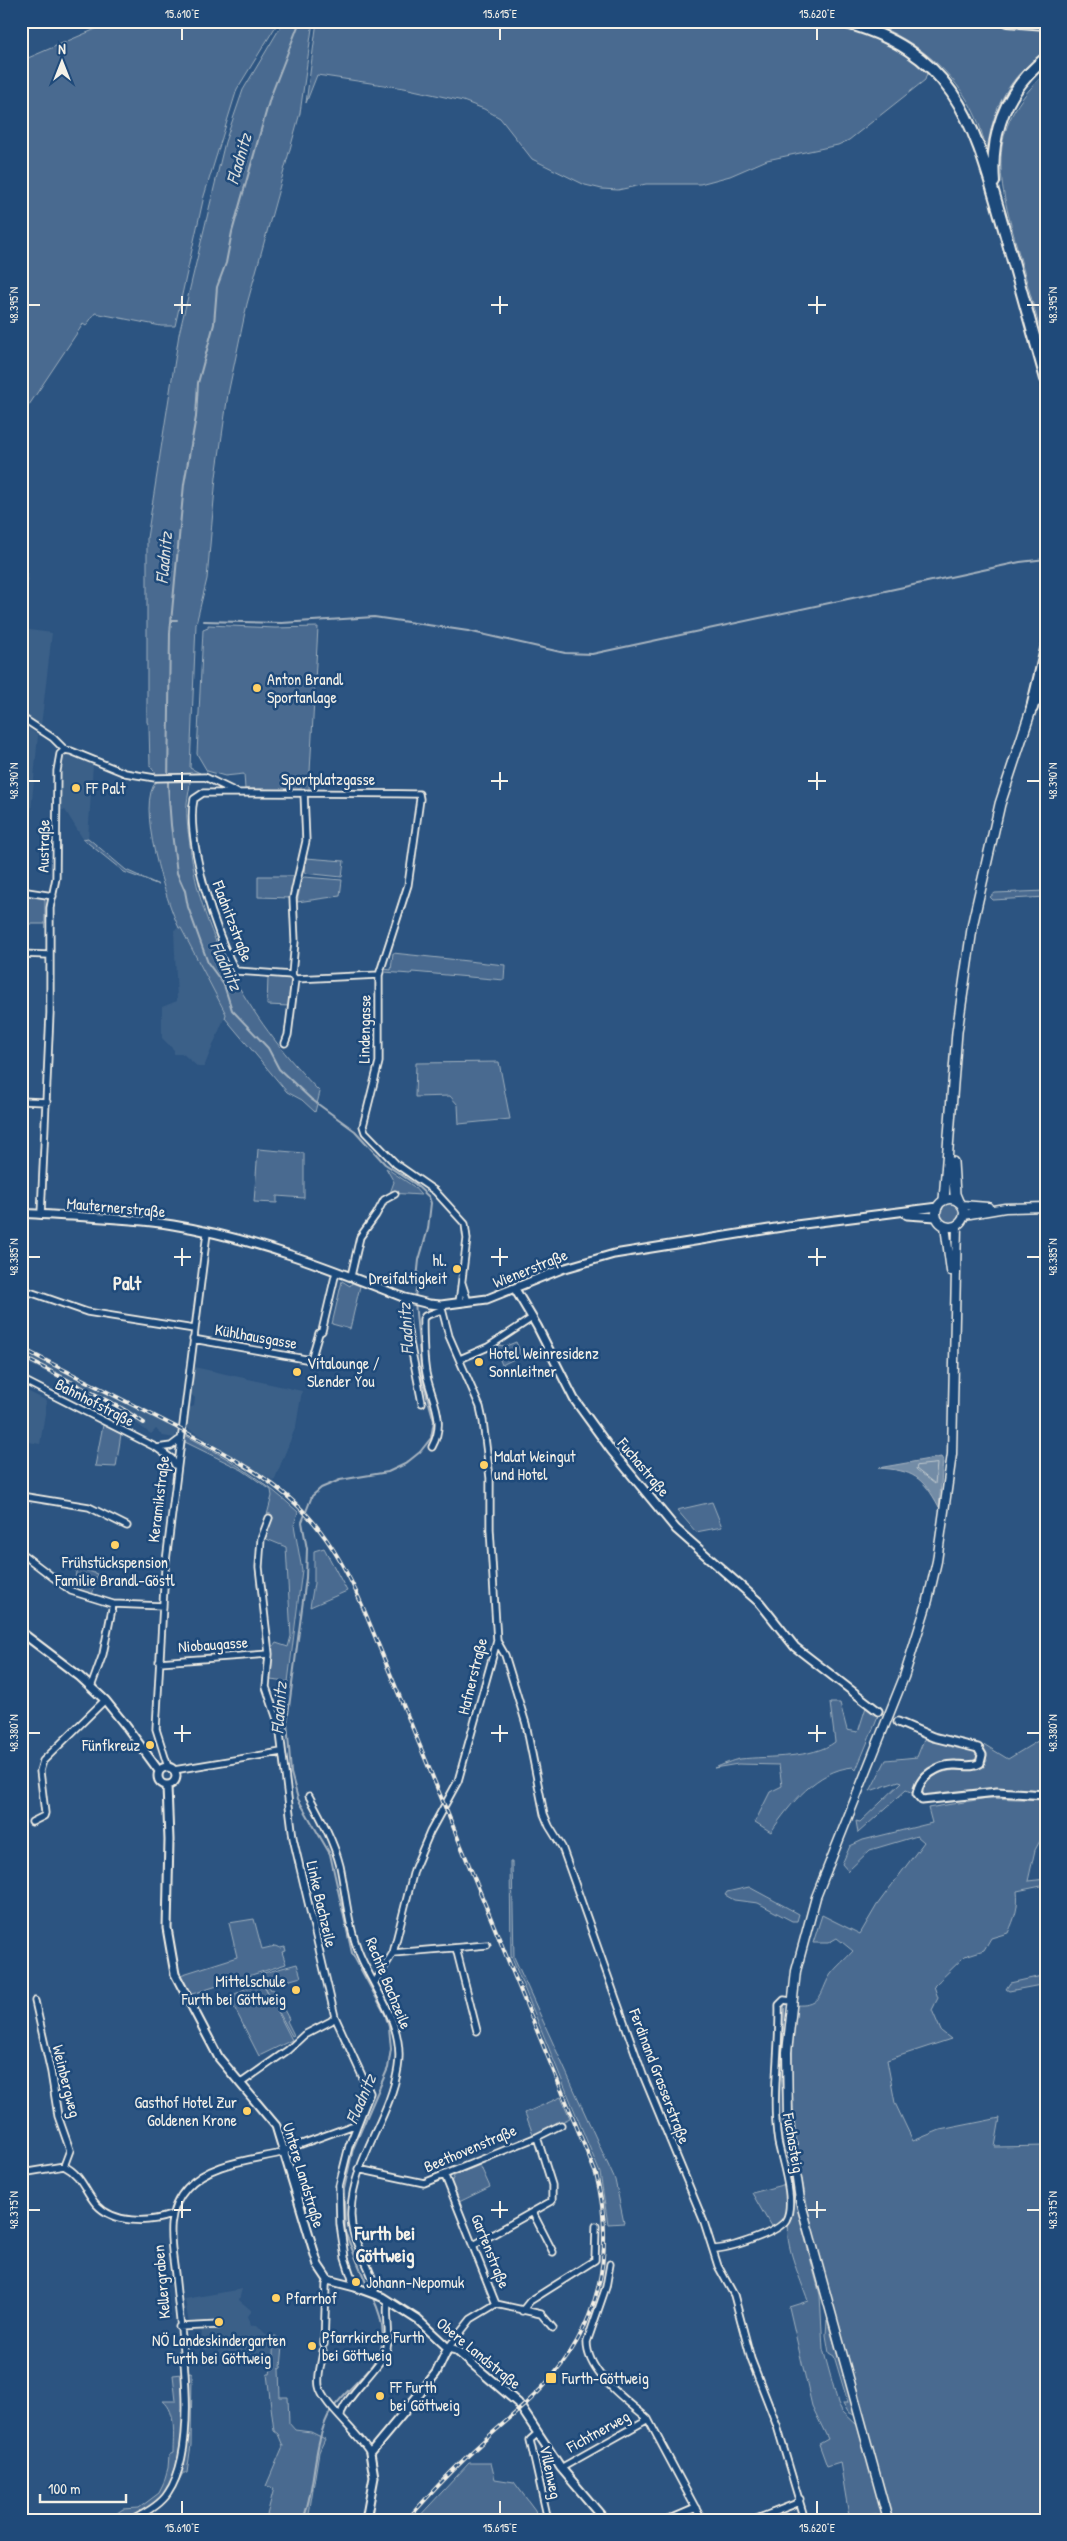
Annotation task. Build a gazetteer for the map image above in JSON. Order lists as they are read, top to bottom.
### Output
{
  "streets": {
    "street": [
      "Sportplatzgasse",
      "Austraße",
      "Fladnitzstraße",
      "Lindengasse",
      "Mauternerstraße",
      "Wienerstraße",
      "Kühlhausgasse",
      "Bahnhofstraße",
      "Fuchastraße",
      "Keramikstraße",
      "Niobaugasse",
      "Hafnerstraße",
      "Linke Bachzeile",
      "Rechte Bachzeile",
      "Ferdinand Grasserstraße",
      "Weinbergweg",
      "Fuchasteig",
      "Beethovenstraße",
      "Untere Landstraße",
      "Gartenstraße",
      "Kellergraben",
      "Obere Landstraße",
      "Fichtnerweg",
      "Villenweg"
    ]
  },
  "crossings": [
    ["Sportplatzgasse", "Austraße"],
    ["Sportplatzgasse", "Fladnitzstraße"],
    ["Sportplatzgasse", "Lindengasse"],
    ["Austraße", "Mauternerstraße"],
    ["Fladnitzstraße", "Lindengasse"],
    ["Lindengasse", "Wienerstraße"],
    ["Mauternerstraße", "Wienerstraße"],
    ["Mauternerstraße", "Keramikstraße"],
    ["Wienerstraße", "Kühlhausgasse"],
    ["Wienerstraße", "Fuchastraße"],
    ["Wienerstraße", "Keramikstraße"],
    ["Wienerstraße", "Hafnerstraße"],
    ["Kühlhausgasse", "Keramikstraße"],
    ["Bahnhofstraße", "Keramikstraße"],
    ["Keramikstraße", "Niobaugasse"],
    ["Niobaugasse", "Linke Bachzeile"],
    ["Hafnerstraße", "Rechte Bachzeile"],
    ["Hafnerstraße", "Ferdinand Grasserstraße"],
    ["Rechte Bachzeile", "Beethovenstraße"],
    ["Rechte Bachzeile", "Obere Landstraße"],
    ["Ferdinand Grasserstraße", "Fuchasteig"],
    ["Beethovenstraße", "Gartenstraße"],
    ["Gartenstraße", "Obere Landstraße"],
    ["Obere Landstraße", "Fichtnerweg"],
    ["Obere Landstraße", "Villenweg"]
  ],
  "districts": ["Palt", "Furth bei Göttweig"],
  "water": ["Fladnitz"],
  "places": {
    "other": [
      "Anton Brandl Sportanlage",
      "FF Palt",
      "hl. Dreifaltigkeit",
      "Hotel Weinresidenz Sonnleitner",
      "Vitalounge / Slender You",
      "Malat Weingut und Hotel",
      "Frühstückspension Familie Brandl-Göstl",
      "Fünfkreuz",
      "Mittelschule Furth bei Göttweig",
      "Gasthof Hotel Zur Goldenen Krone",
      "Johann-Nepomuk",
      "Pfarrhof",
      "NÖ Landeskindergarten Furth bei Göttweig",
      "Pfarrkirche Furth bei Göttweig",
      "FF Furth bei Göttweig"
    ],
    "transit": ["Furth-Göttweig"]
  },
  "scale_bar": "100 m",
  "north": "top",
  "coordinates": [
    "15.610°E",
    "15.615°E",
    "15.620°E",
    "48.395°N",
    "48.390°N",
    "48.385°N",
    "48.380°N",
    "48.375°N"
  ]
}
